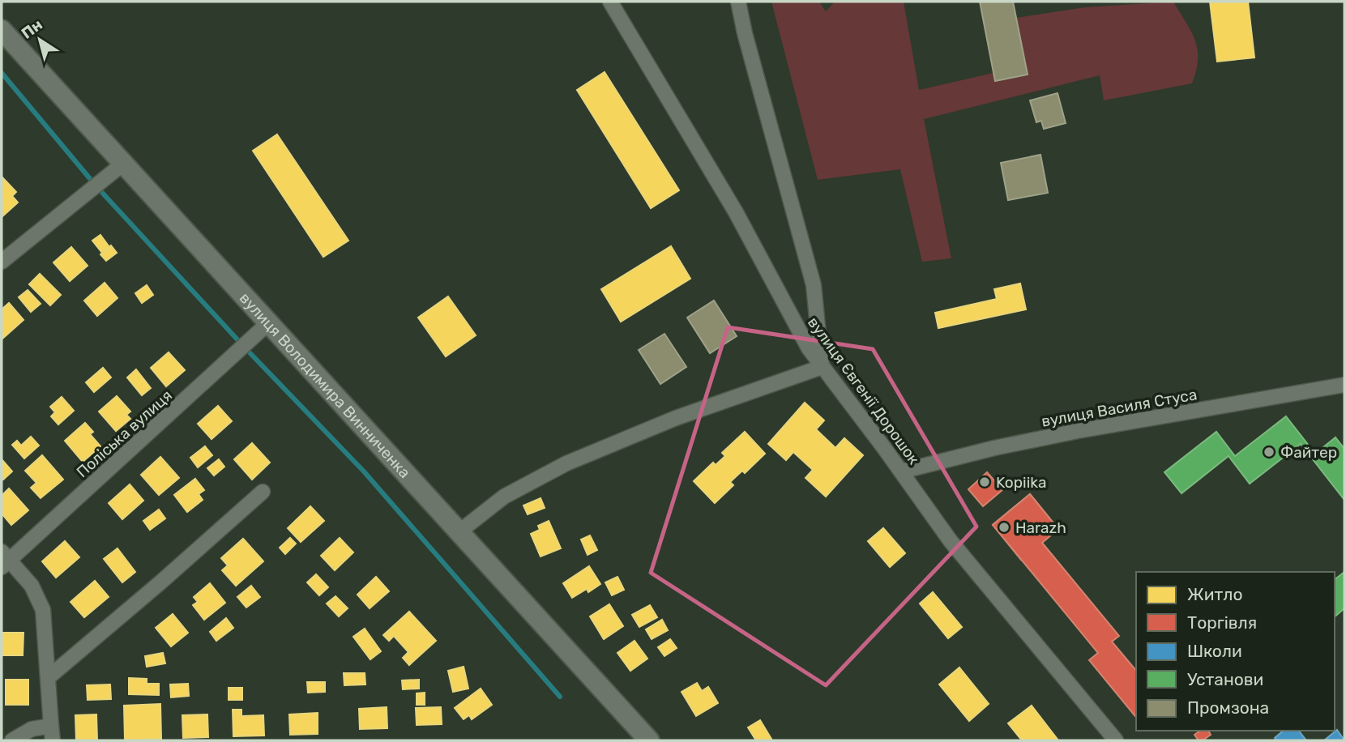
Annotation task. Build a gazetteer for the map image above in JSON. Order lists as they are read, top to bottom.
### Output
{
  "streets": {
    "main road": ["вулиця Володимира Винниченка"],
    "street": ["вулиця Євгенії Дорошок", "вулиця Василя Стуса", "Поліська вулиця"]
  },
  "crossings": [
    ["вулиця Володимира Винниченка", "Поліська вулиця"],
    ["вулиця Євгенії Дорошок", "вулиця Василя Стуса"]
  ],
  "places": ["Файтер", "Kopiika", "Harazh"],
  "legend": [
    "Житло",
    "Торгівля",
    "Школи",
    "Установи",
    "Промзона"
  ],
  "north": "top left"
}
